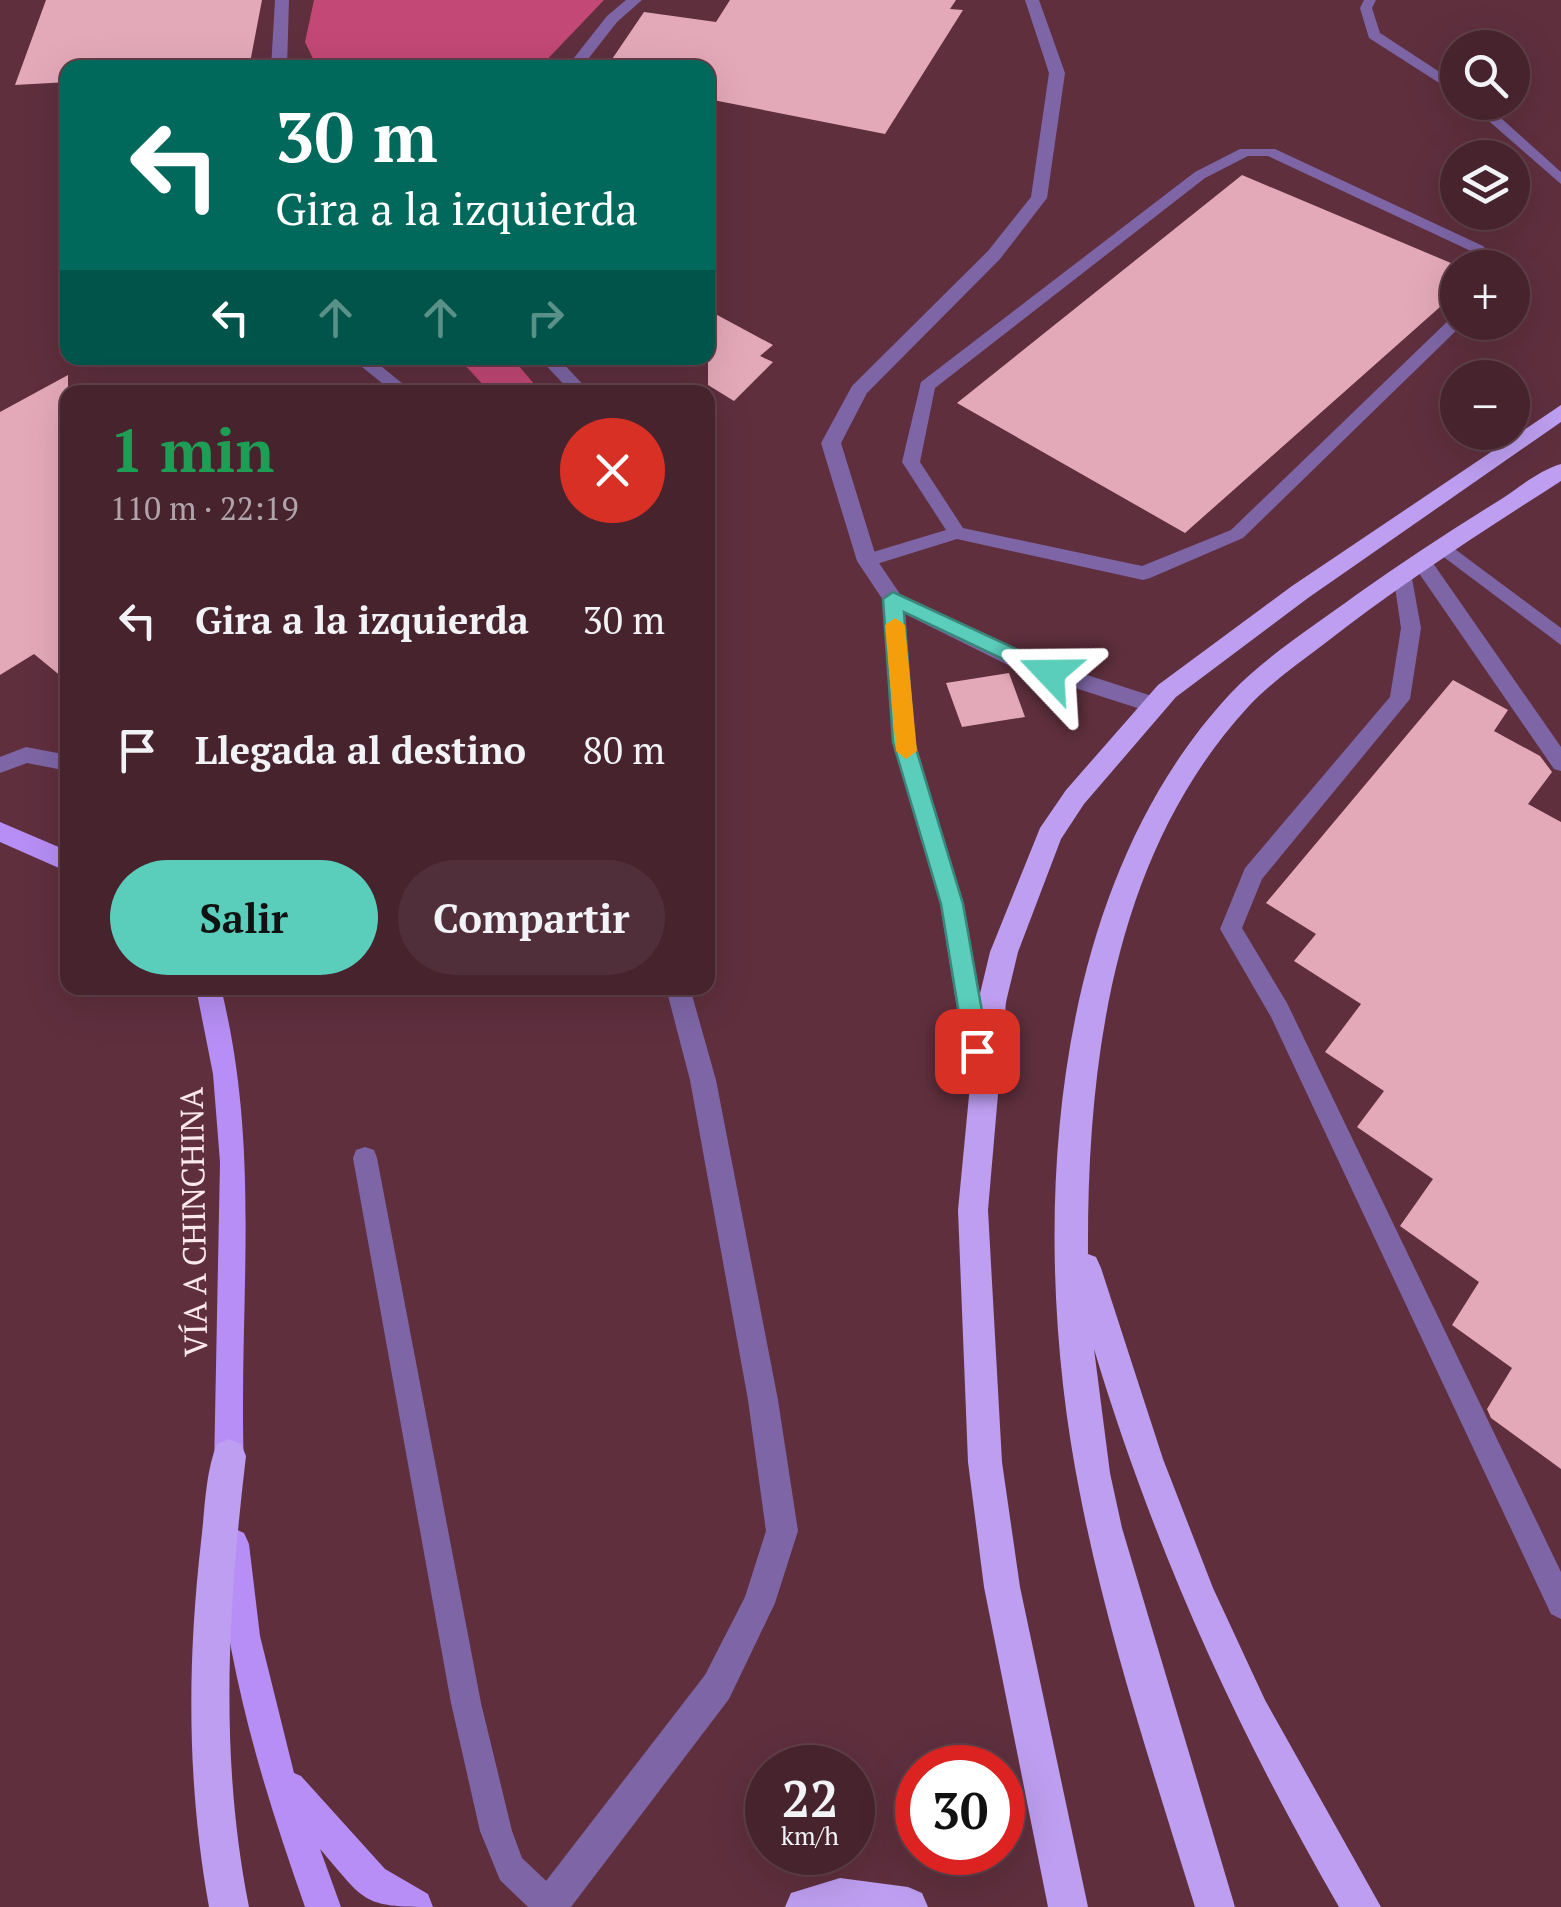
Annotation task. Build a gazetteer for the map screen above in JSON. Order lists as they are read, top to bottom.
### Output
{
  "streets": {
    "main road": ["VÍA A CHINCHINA"]
  },
  "page": {
    "map_buttons": ["+", "−"],
    "turn": ["30 m", "Gira a la izquierda"],
    "heading": ["1 min", "110 m · 22:19"],
    "list": [
      {
        "name": "Gira a la izquierda",
        "value": "30 m"
      },
      {
        "name": "Llegada al destino",
        "value": "80 m"
      }
    ],
    "buttons": ["Salir", "Compartir"],
    "speed": "22 km/h",
    "limit": "30"
  }
}
